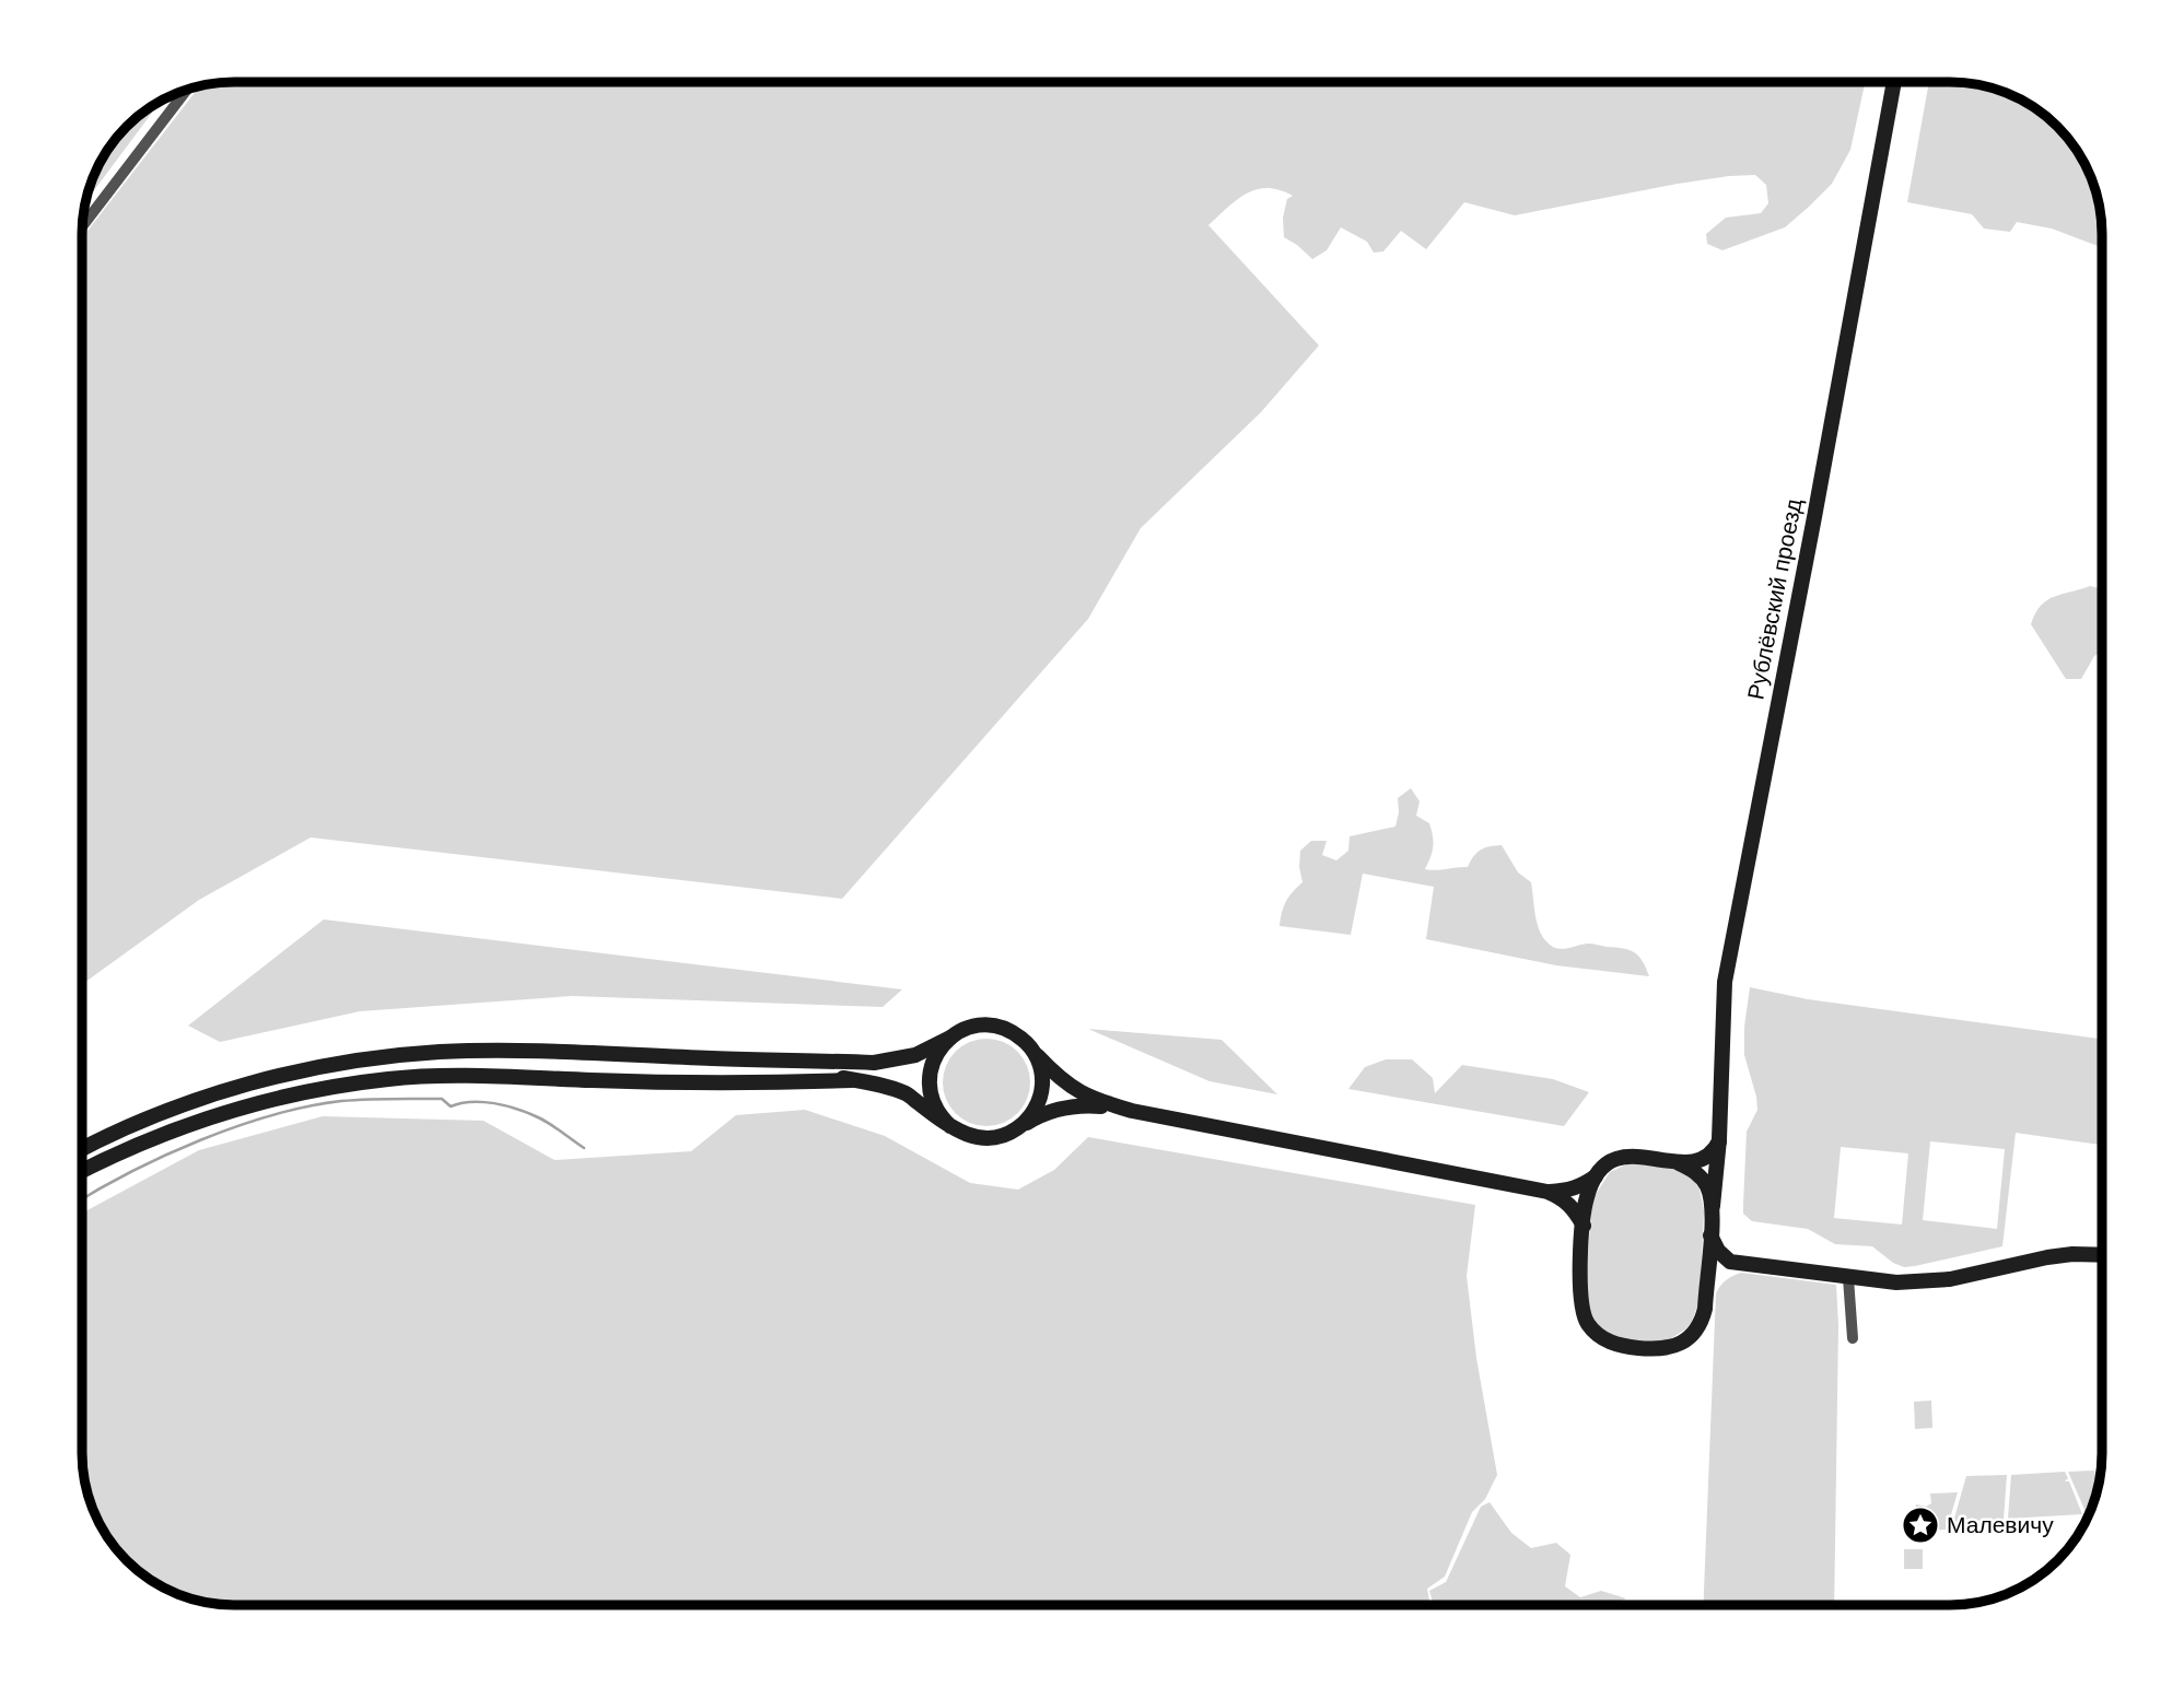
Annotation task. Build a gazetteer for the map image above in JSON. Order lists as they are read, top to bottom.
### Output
{
  "streets": {
    "street": ["Рублёвский проезд"]
  },
  "places": {
    "place": ["Малевичу"]
  }
}
